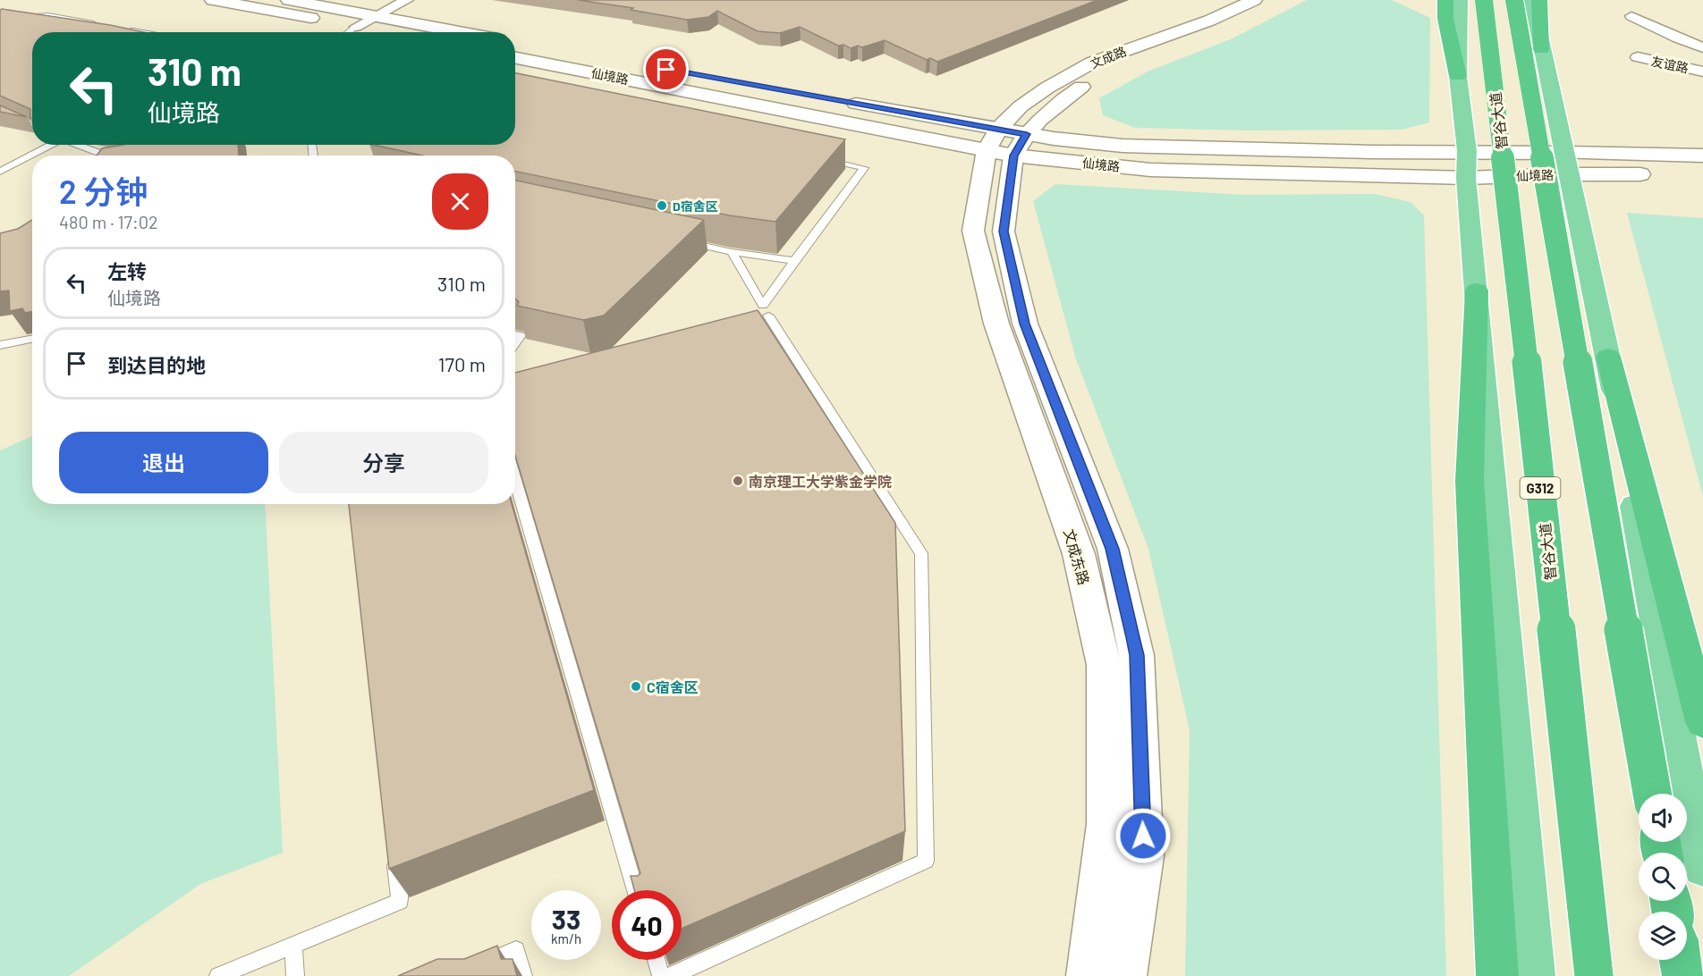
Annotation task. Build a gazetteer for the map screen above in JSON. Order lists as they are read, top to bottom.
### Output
{
  "streets": {
    "highway": ["智谷大道", "G312"],
    "street": [
      "文成路",
      "友谊路",
      "仙境路",
      "文成东路"
    ]
  },
  "crossings": [
    ["文成路", "仙境路"],
    ["文成路", "文成东路"],
    ["仙境路", "文成东路"]
  ],
  "places": ["D宿舍区", "南京理工大学紫金学院", "C宿舍区"],
  "page": {
    "turn": ["310 m", "仙境路"],
    "heading": ["2 分钟", "480 m · 17:02"],
    "list": [
      {
        "name": "左转",
        "note": "仙境路",
        "value": "310 m"
      },
      {
        "name": "到达目的地",
        "value": "170 m"
      }
    ],
    "buttons": ["退出", "分享"],
    "speed": "33 km/h",
    "limit": "40"
  }
}
